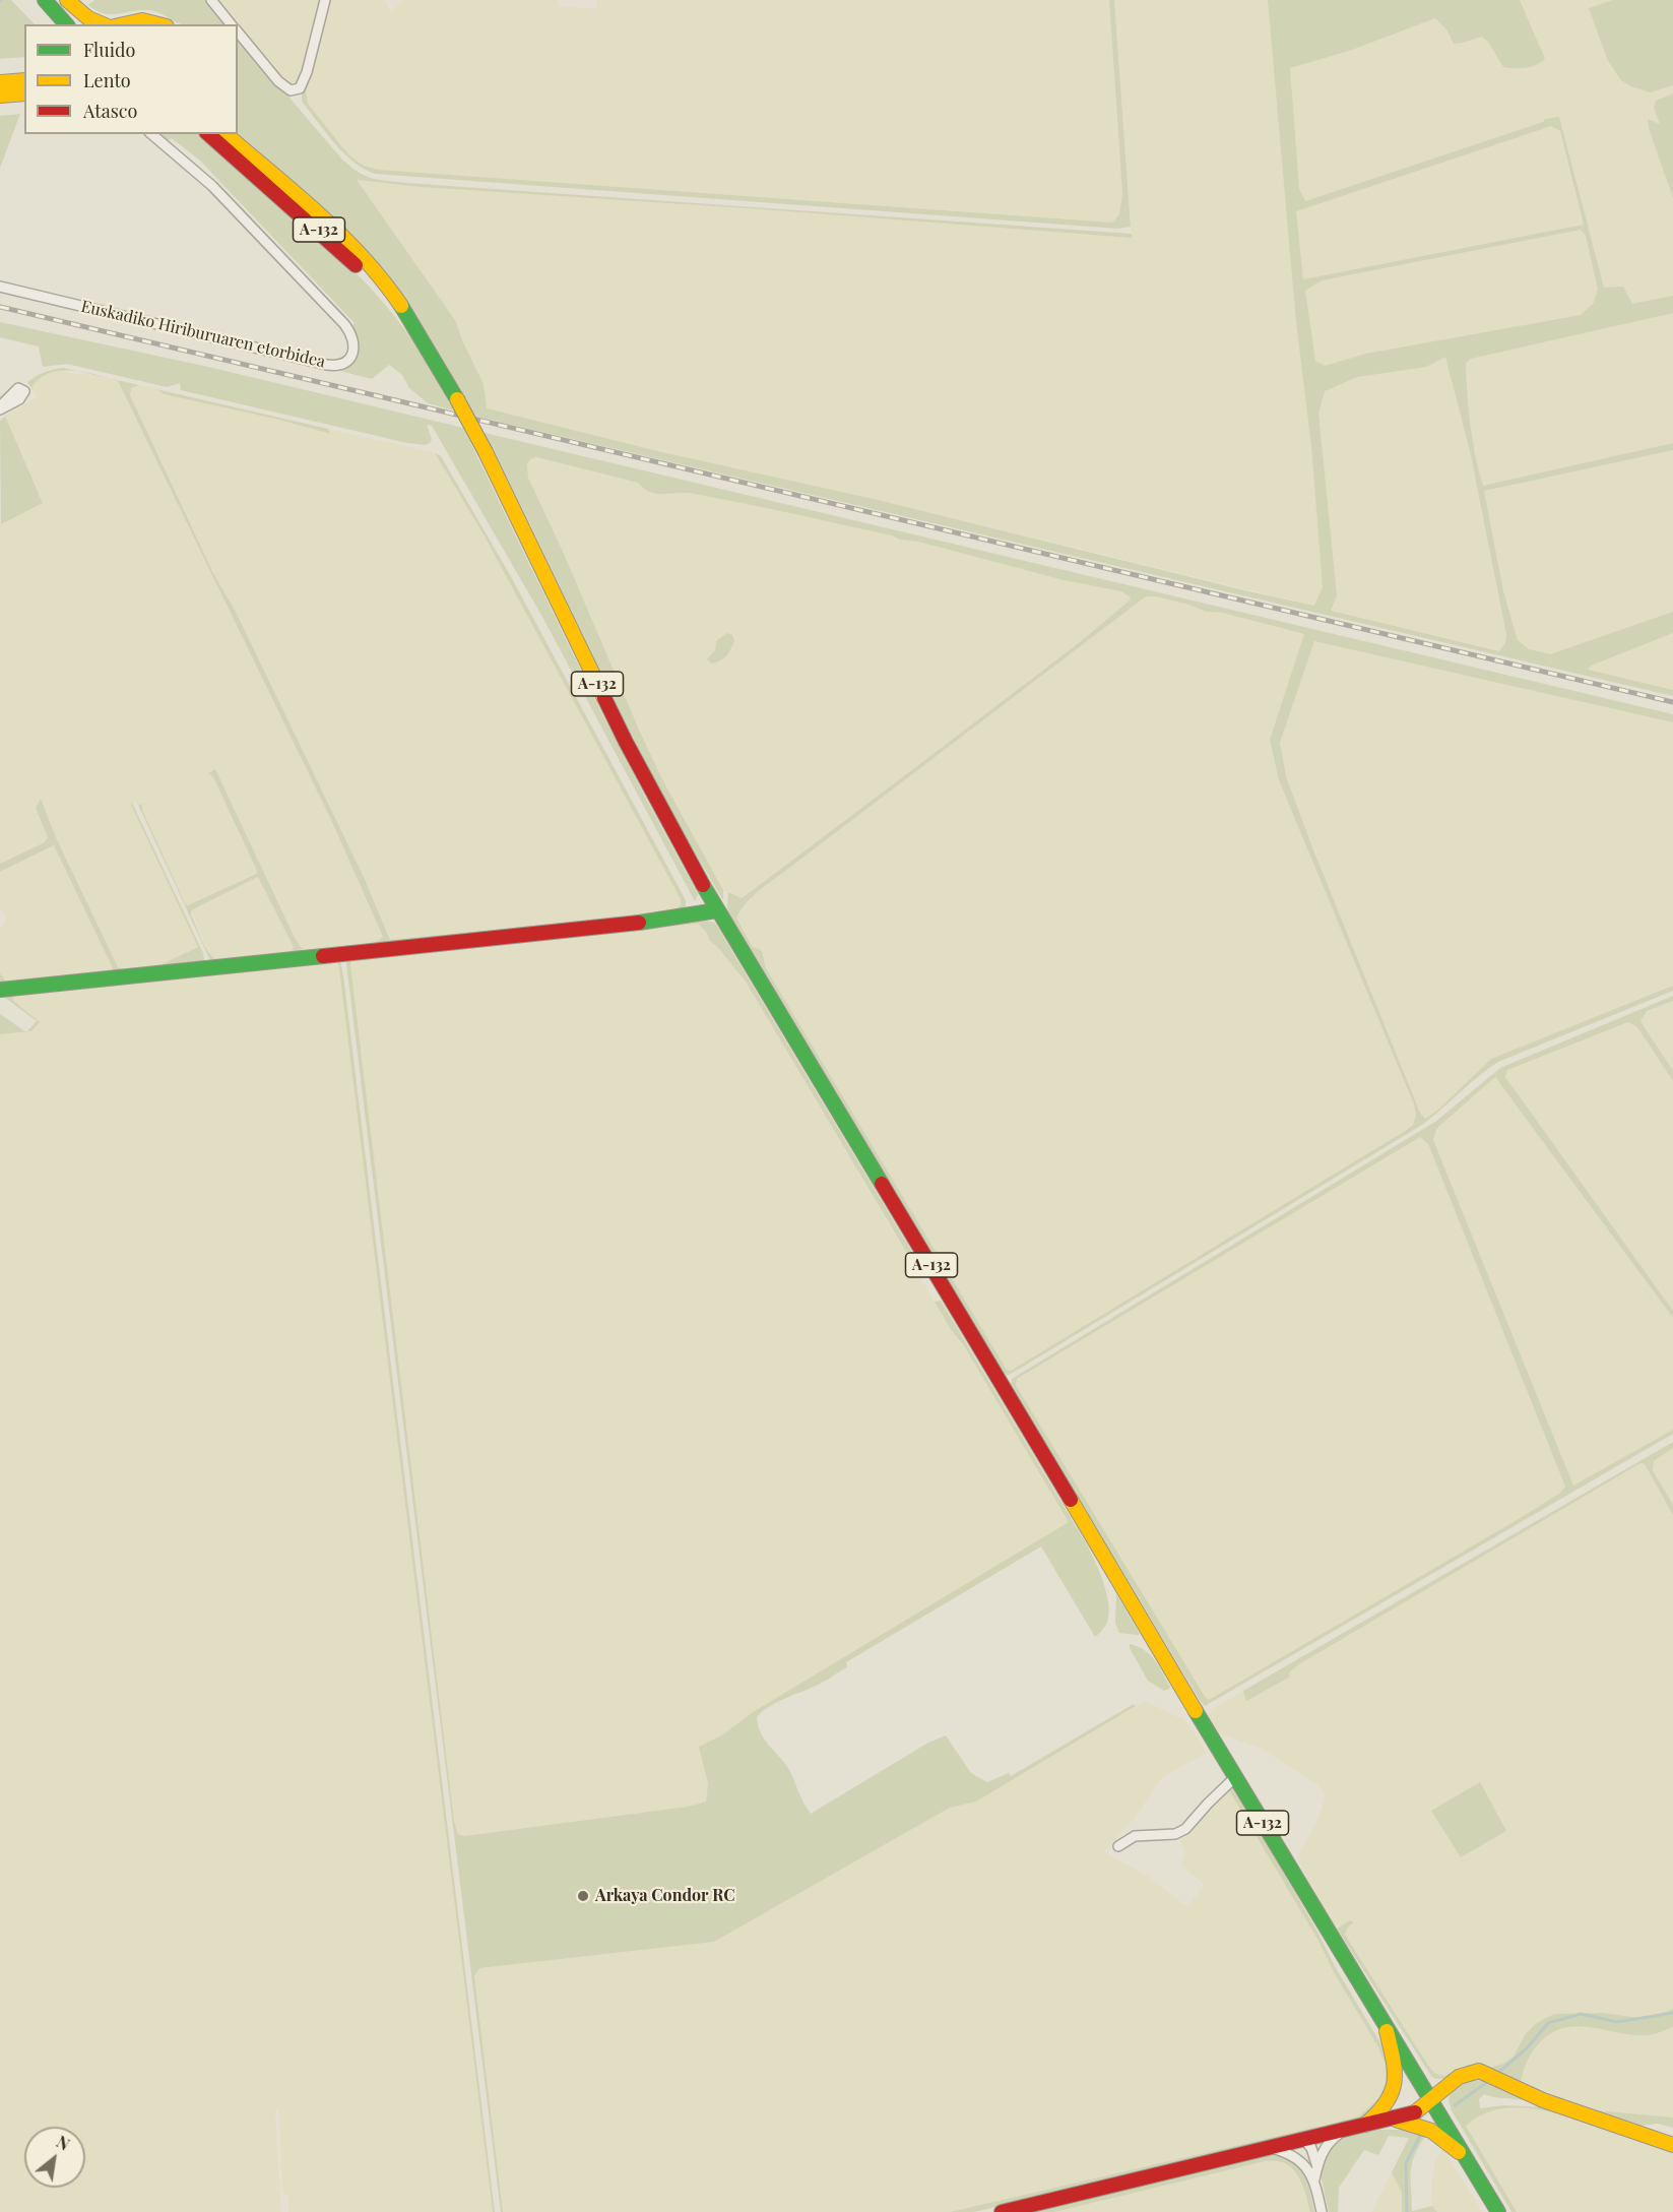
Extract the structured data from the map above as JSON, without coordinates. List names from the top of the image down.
{
  "streets": {
    "main road": ["A-132"],
    "street": ["Euskadiko Hiriburuaren etorbidea"]
  },
  "places": ["Arkaya Condor RC"],
  "legend": ["Fluido", "Lento", "Atasco"],
  "north": "top right"
}
